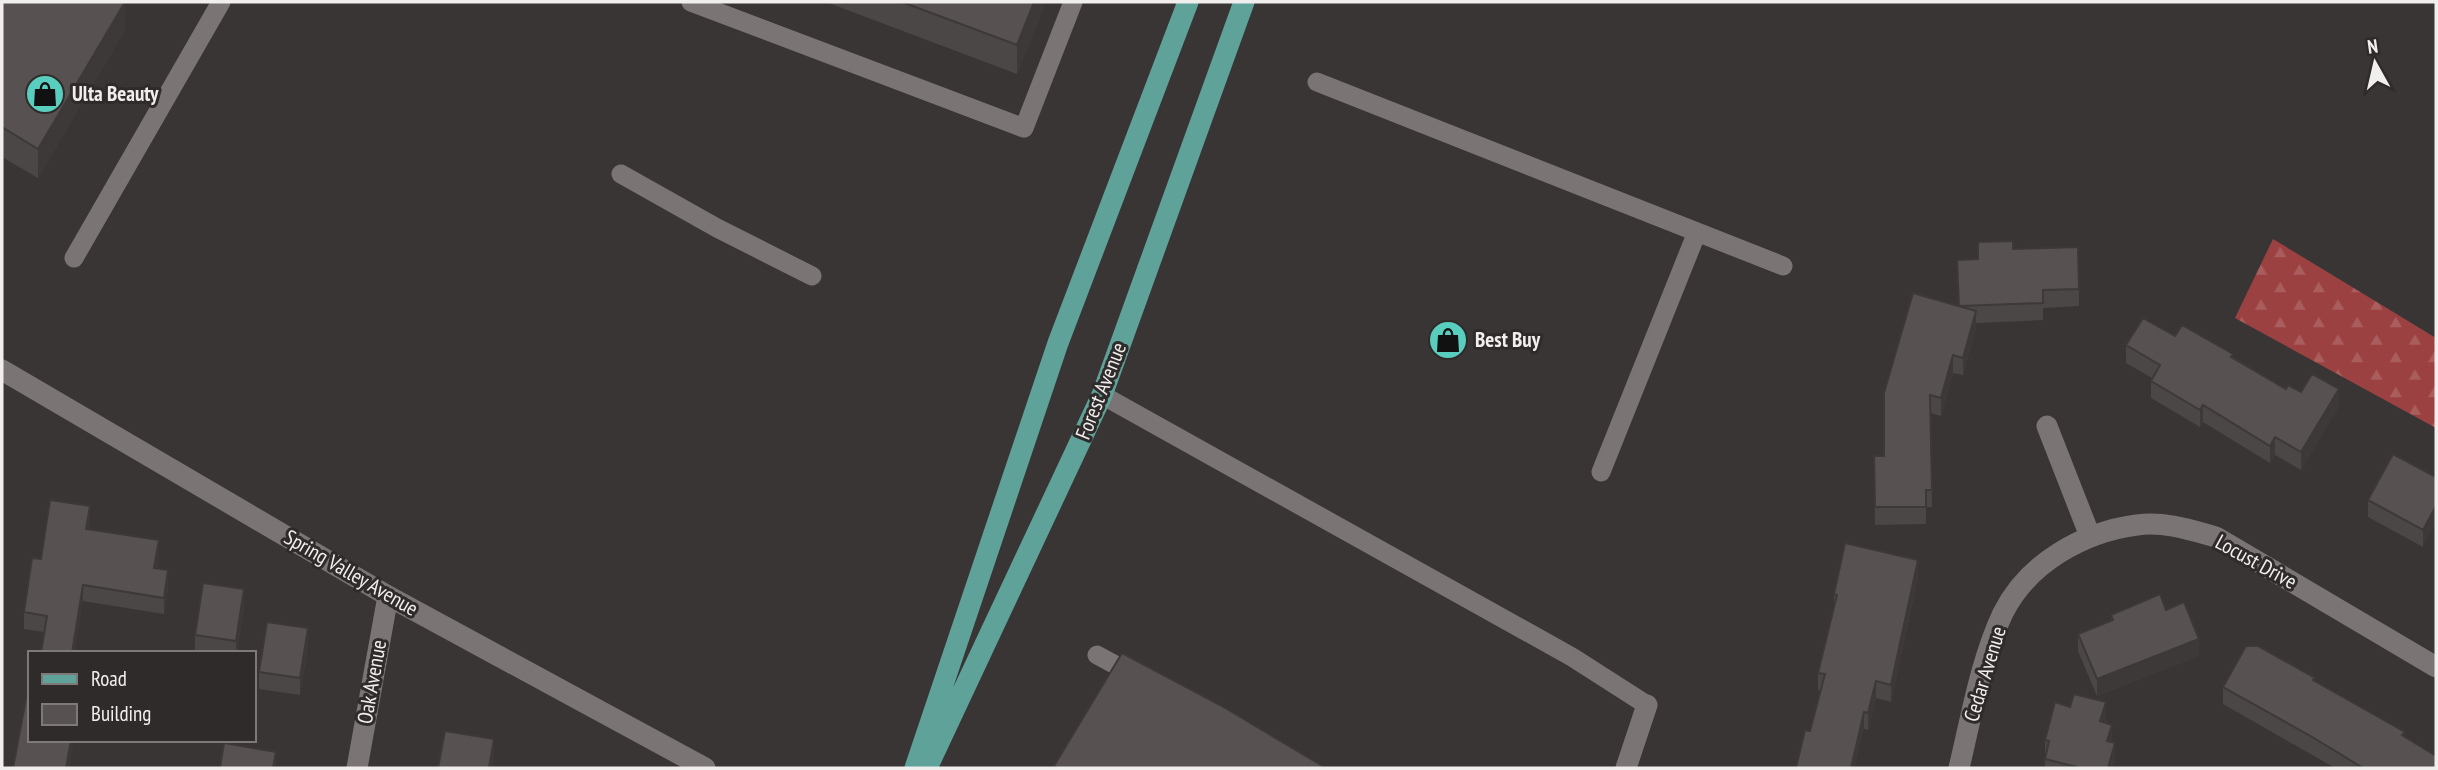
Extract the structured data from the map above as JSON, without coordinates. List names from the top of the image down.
{
  "streets": {
    "main road": ["Forest Avenue"],
    "street": [
      "Locust Drive",
      "Spring Valley Avenue",
      "Cedar Avenue",
      "Oak Avenue"
    ]
  },
  "crossings": [
    ["Locust Drive", "Cedar Avenue"],
    ["Spring Valley Avenue", "Oak Avenue"]
  ],
  "places": {
    "shop": ["Ulta Beauty", "Best Buy"]
  },
  "legend": ["Road", "Building"],
  "north": "top"
}
